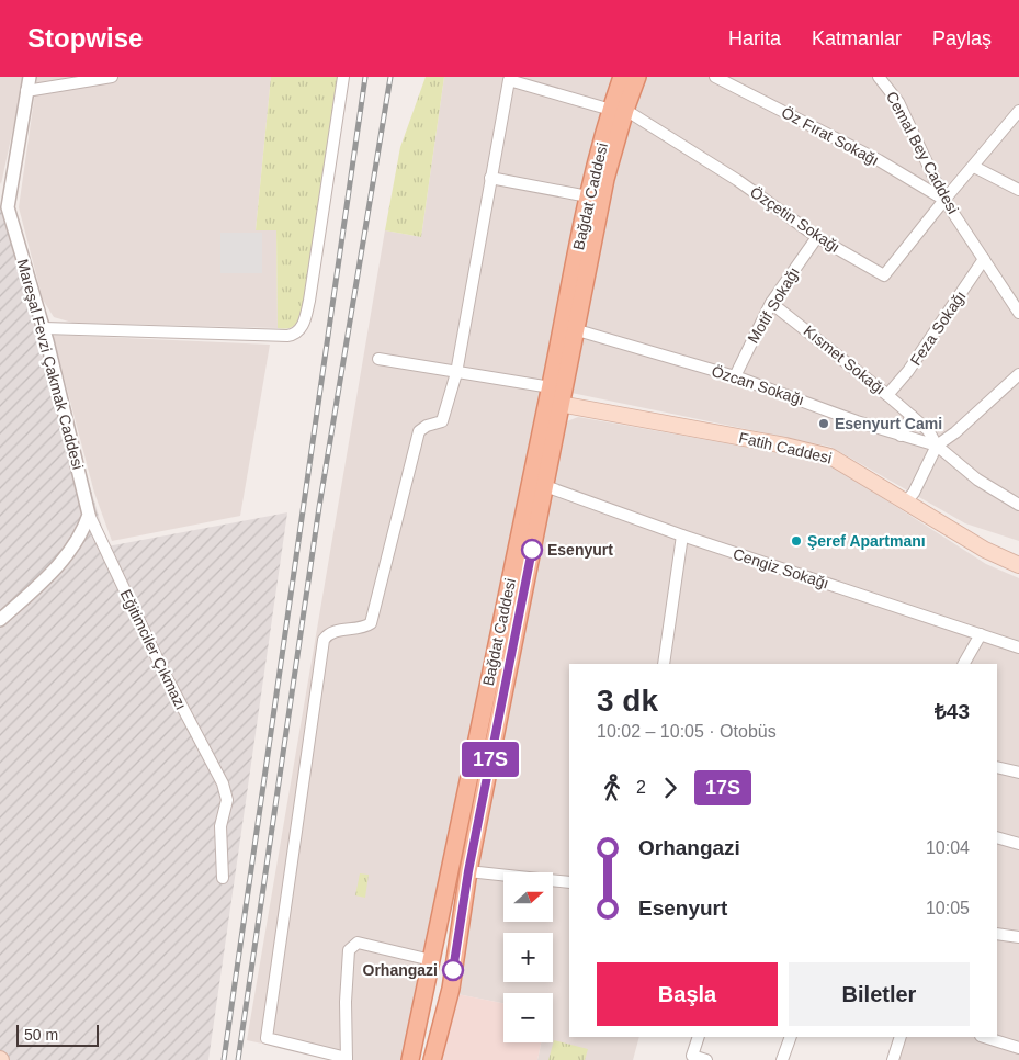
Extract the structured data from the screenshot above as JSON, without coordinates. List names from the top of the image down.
{
  "streets": {
    "main road": ["Bağdat Caddesi", "Fatih Caddesi"],
    "street": [
      "Öz Fırat Sokağı",
      "Cemal Bey Caddesi",
      "Özçetin Sokağı",
      "Motif Sokağı",
      "Feza Sokağı",
      "Kısmet Sokağı",
      "Mareşal Fevzi Çakmak Caddesi",
      "Özcan Sokağı",
      "Cengiz Sokağı",
      "Eğitimciler Çıkmazı"
    ]
  },
  "crossings": [
    ["Öz Fırat Sokağı", "Cemal Bey Caddesi"],
    ["Öz Fırat Sokağı", "Özçetin Sokağı"],
    ["Cemal Bey Caddesi", "Özçetin Sokağı"],
    ["Cemal Bey Caddesi", "Feza Sokağı"],
    ["Bağdat Caddesi", "Özçetin Sokağı"],
    ["Bağdat Caddesi", "Özcan Sokağı"],
    ["Bağdat Caddesi", "Fatih Caddesi"],
    ["Bağdat Caddesi", "Cengiz Sokağı"],
    ["Özçetin Sokağı", "Motif Sokağı"],
    ["Motif Sokağı", "Kısmet Sokağı"],
    ["Motif Sokağı", "Özcan Sokağı"],
    ["Feza Sokağı", "Kısmet Sokağı"],
    ["Kısmet Sokağı", "Özcan Sokağı"],
    ["Mareşal Fevzi Çakmak Caddesi", "Eğitimciler Çıkmazı"]
  ],
  "places": [
    "Esenyurt Cami",
    "Şeref Apartmanı",
    "Esenyurt",
    "Orhangazi"
  ],
  "lines": ["bus line 17S"],
  "scale_bar": "50 m",
  "north": "right",
  "page": {
    "header": "Stopwise",
    "nav": ["Harita", "Katmanlar", "Paylaş"],
    "on_map": "17S",
    "heading": ["3 dk", "10:02 – 10:05 · Otobüs", "₺43"],
    "legs": ["2", "17S"],
    "list": [
      {
        "name": "Orhangazi",
        "value": "10:04"
      },
      {
        "name": "Esenyurt",
        "value": "10:05"
      }
    ],
    "map_buttons": ["+", "−"],
    "buttons": ["Başla", "Biletler"],
    "scale": "50 m"
  }
}
